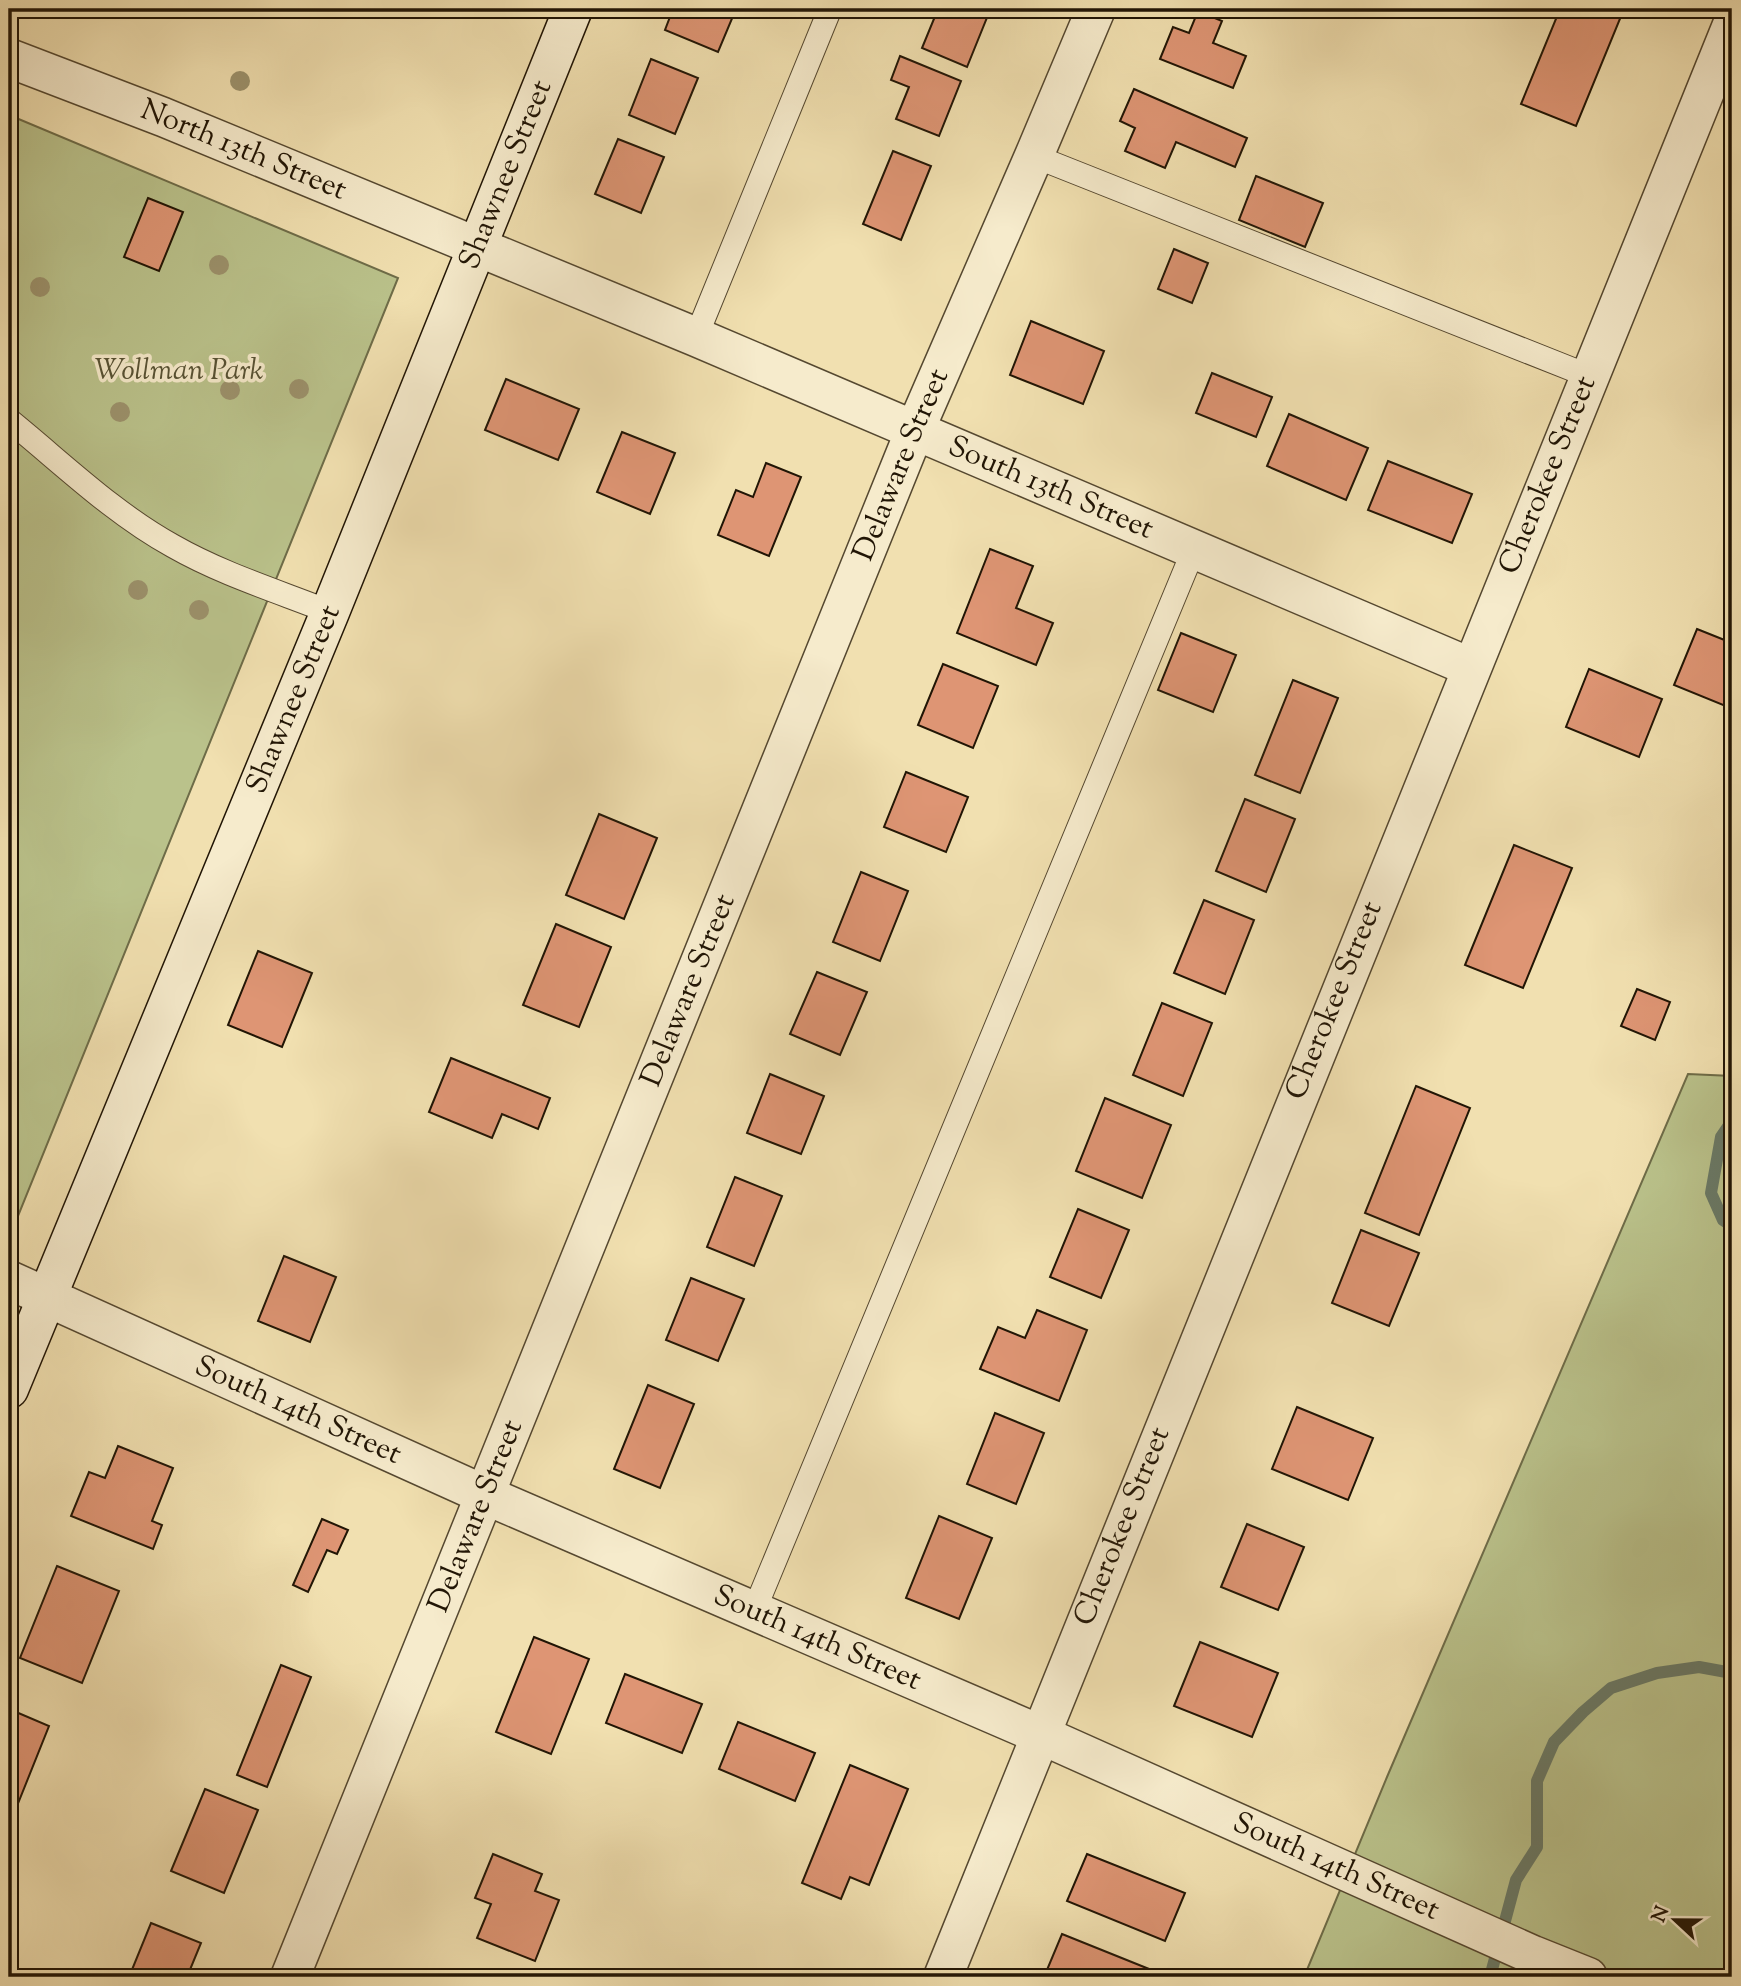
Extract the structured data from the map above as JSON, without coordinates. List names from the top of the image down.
{
  "streets": {
    "street": [
      "North 13th Street",
      "Shawnee Street",
      "Delaware Street",
      "Cherokee Street",
      "South 13th Street",
      "South 14th Street"
    ]
  },
  "crossings": [
    ["North 13th Street", "Shawnee Street"],
    ["North 13th Street", "South 13th Street"],
    ["Shawnee Street", "South 13th Street"],
    ["Shawnee Street", "South 14th Street"],
    ["Delaware Street", "South 13th Street"],
    ["Delaware Street", "South 14th Street"],
    ["Cherokee Street", "South 13th Street"],
    ["Cherokee Street", "South 14th Street"]
  ],
  "parks": ["Wollman Park"],
  "north": "left"
}
